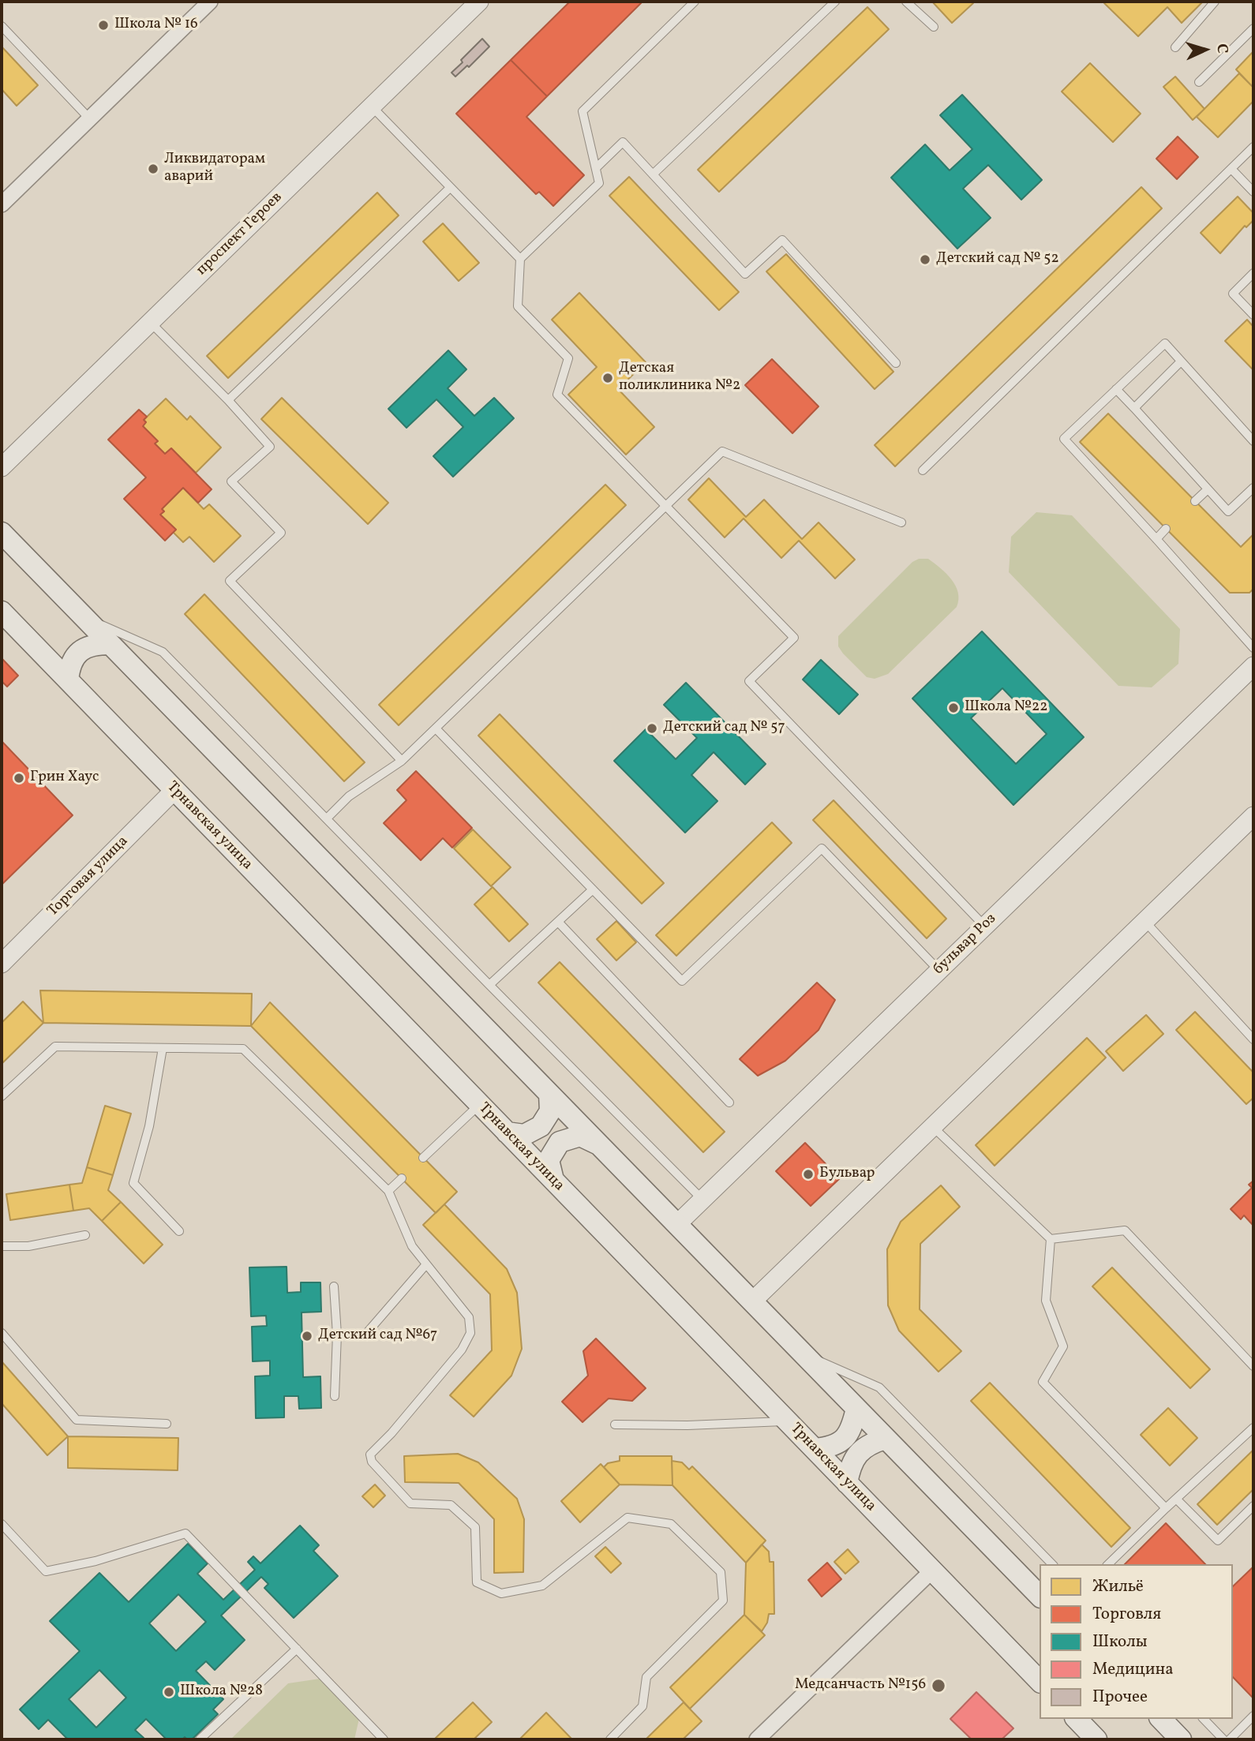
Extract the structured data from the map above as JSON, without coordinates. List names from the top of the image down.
{
  "streets": {
    "main road": ["Трнавская улица"],
    "street": ["проспект Героев", "Торговая улица", "бульвар Роз"]
  },
  "crossings": [
    ["Трнавская улица", "Торговая улица"]
  ],
  "places": [
    "Школа № 16",
    "Ликвидаторам аварий",
    "Детский сад № 52",
    "Детская поликлиника №2",
    "Школа №22",
    "Детский сад № 57",
    "Грин Хаус",
    "Бульвар",
    "Детский сад №67",
    "Медсанчасть №156",
    "Школа №28"
  ],
  "legend": [
    "Жильё",
    "Торговля",
    "Школы",
    "Медицина",
    "Прочее"
  ],
  "north": "right"
}
